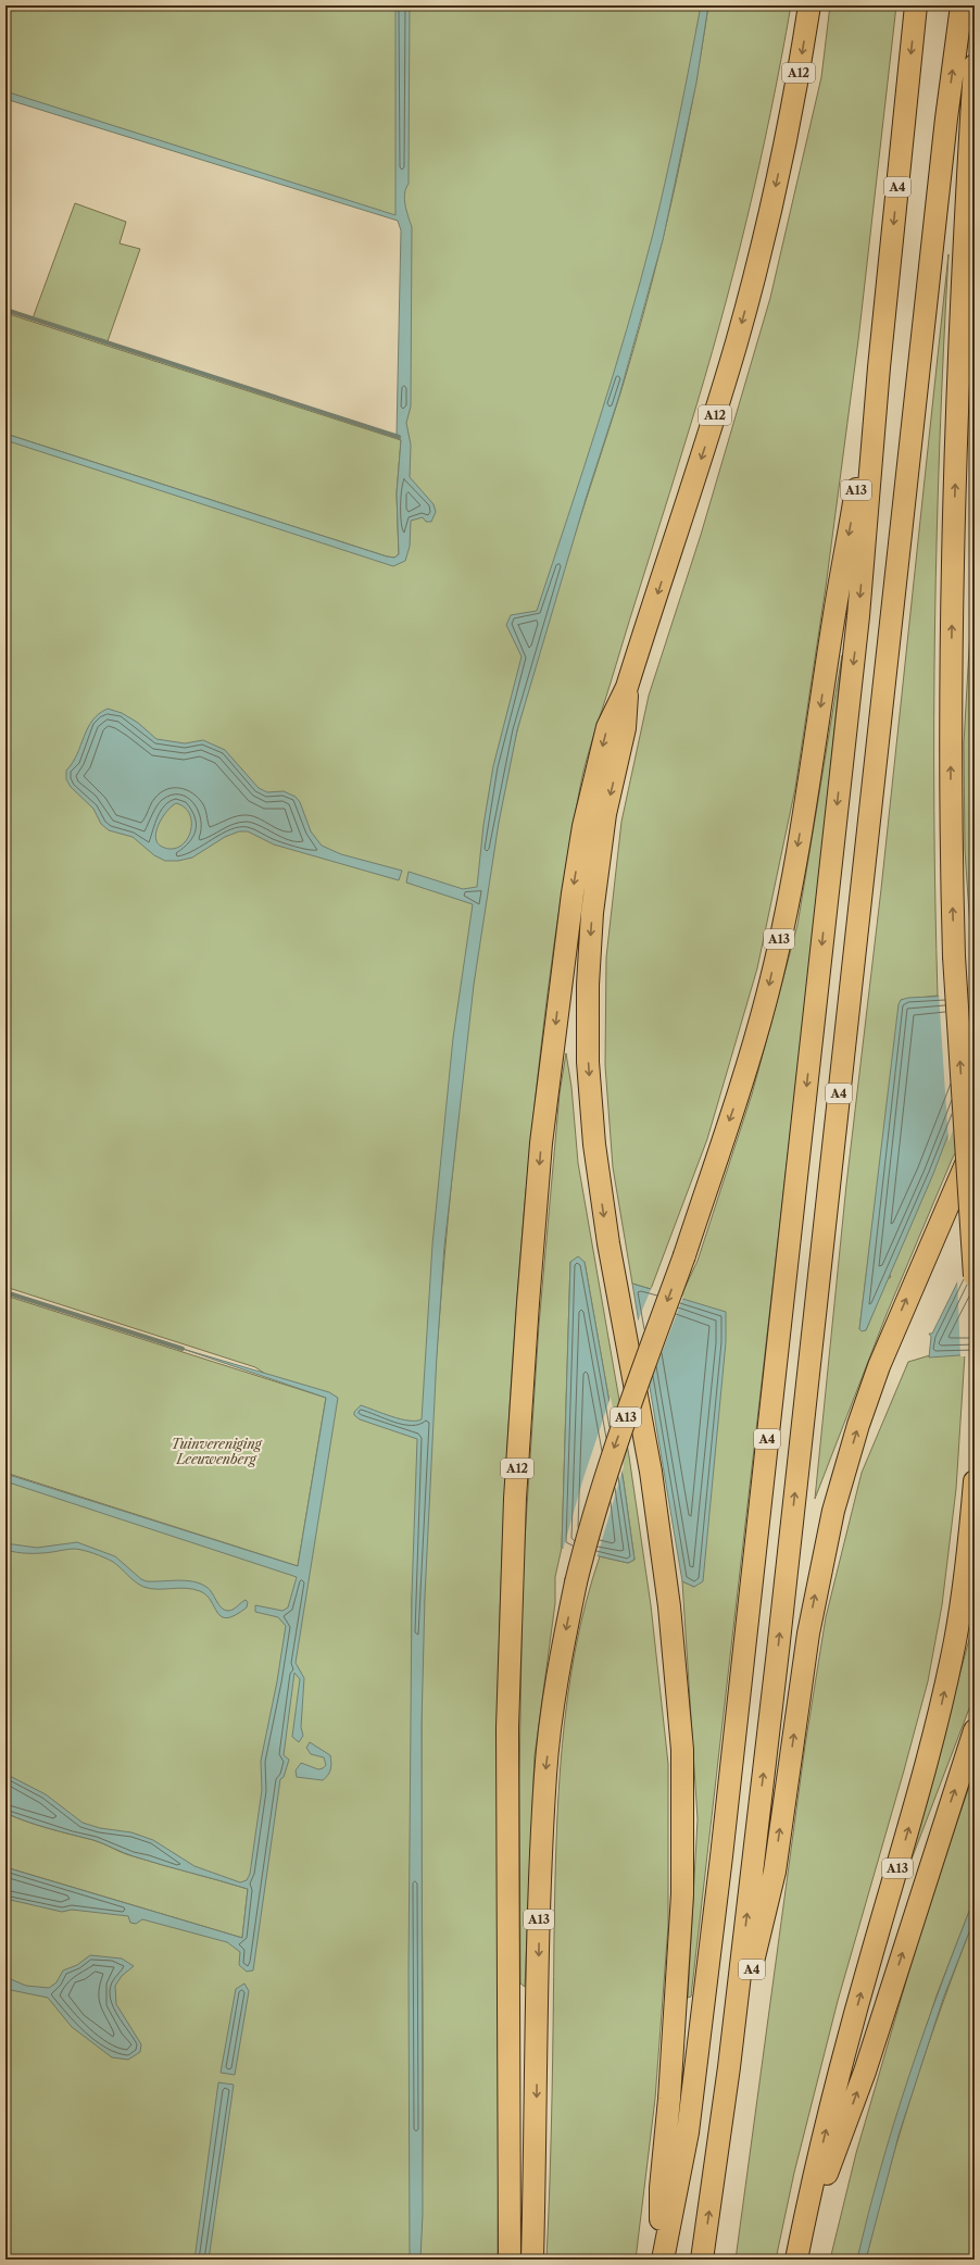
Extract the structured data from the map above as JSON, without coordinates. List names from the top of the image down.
{
  "streets": {
    "highway": ["A12", "A4", "A13"]
  },
  "crossings": [
    ["A12", "A4"],
    ["A4", "A13"]
  ],
  "parks": ["Tuinvereniging Leeuwenberg"]
}
